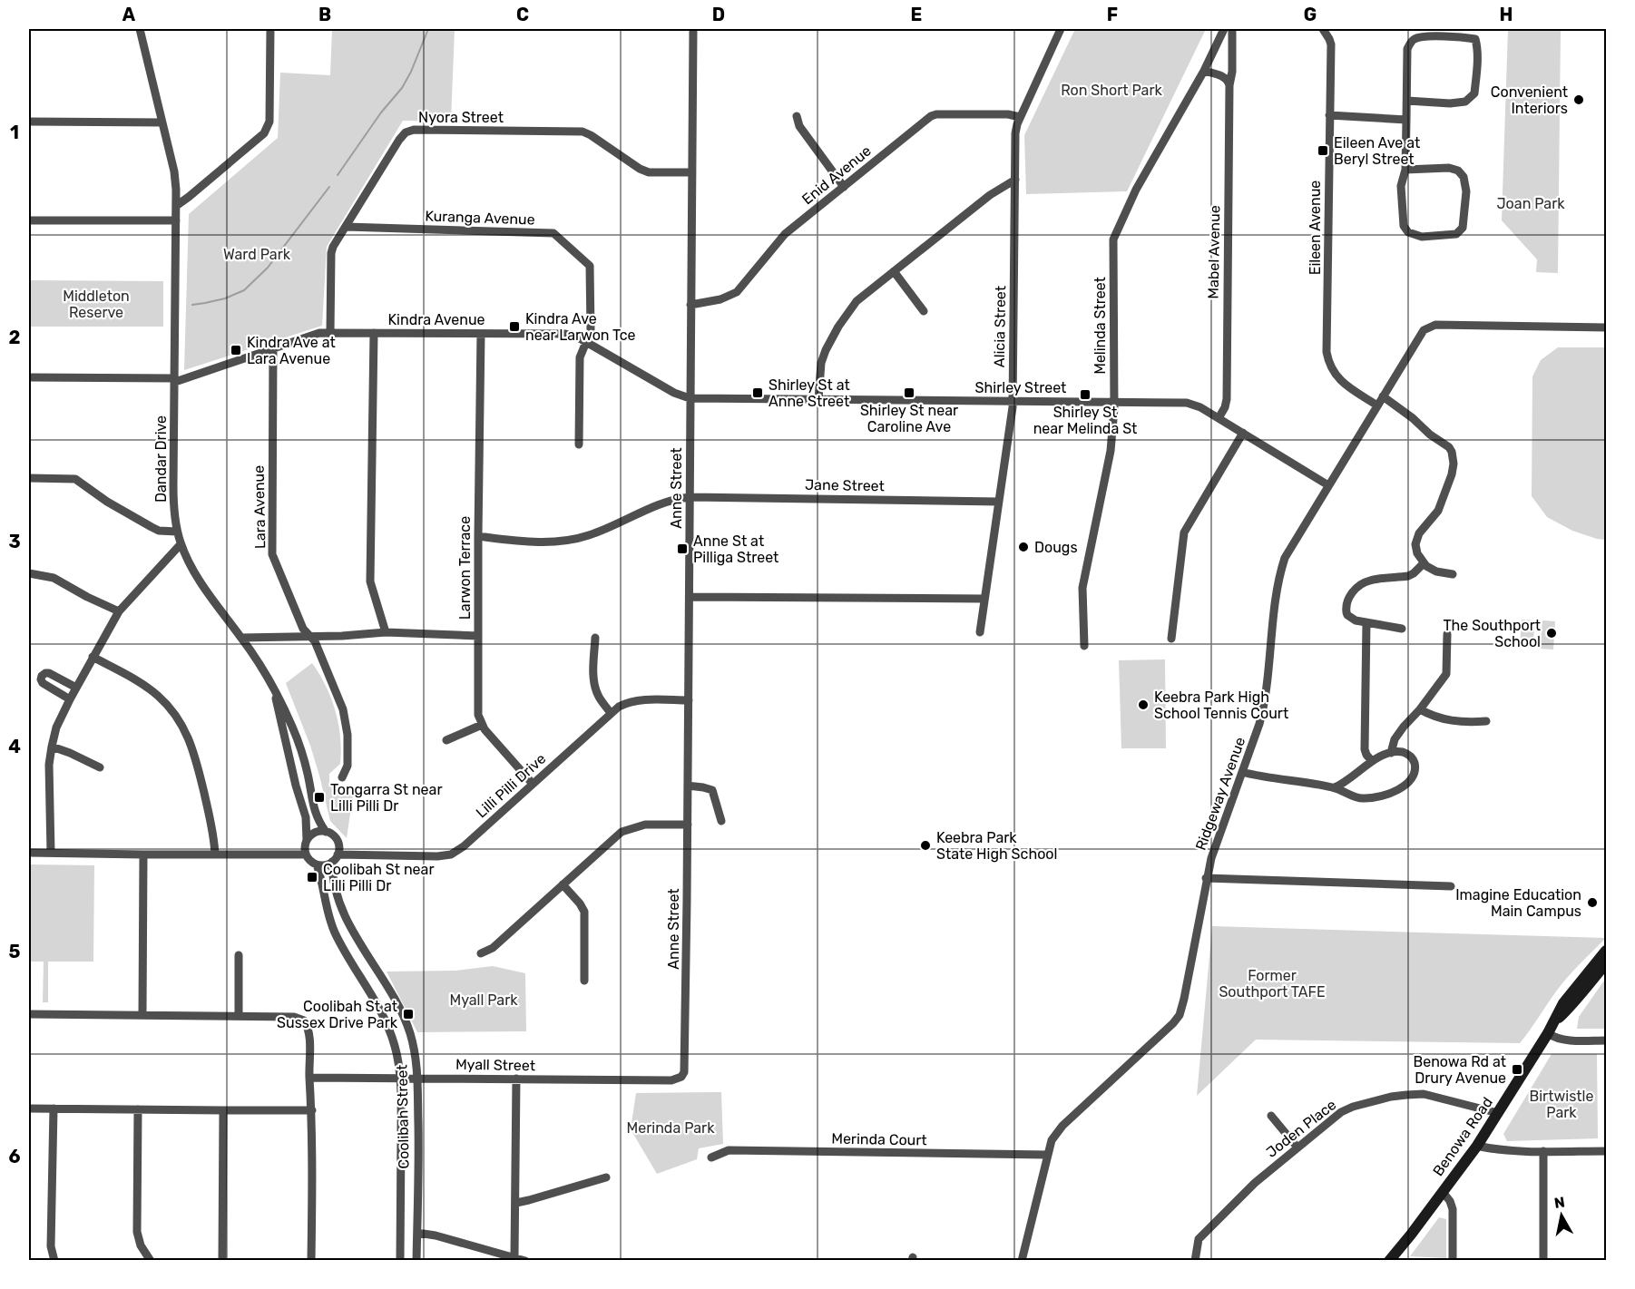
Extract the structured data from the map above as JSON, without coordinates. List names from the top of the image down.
{
  "streets": {
    "main road": ["Benowa Road"],
    "street": [
      "Nyora Street",
      "Enid Avenue",
      "Kuranga Avenue",
      "Eileen Avenue",
      "Mabel Avenue",
      "Kindra Avenue",
      "Melinda Street",
      "Alicia Street",
      "Shirley Street",
      "Dandar Drive",
      "Jane Street",
      "Anne Street",
      "Lara Avenue",
      "Larwon Terrace",
      "Lilli Pilli Drive",
      "Ridgeway Avenue",
      "Myall Street",
      "Coolibah Street",
      "Joden Place",
      "Merinda Court"
    ]
  },
  "crossings": [
    ["Nyora Street", "Kuranga Avenue"],
    ["Nyora Street", "Kindra Avenue"],
    ["Nyora Street", "Anne Street"],
    ["Enid Avenue", "Alicia Street"],
    ["Enid Avenue", "Anne Street"],
    ["Kuranga Avenue", "Kindra Avenue"],
    ["Eileen Avenue", "Ridgeway Avenue"],
    ["Mabel Avenue", "Shirley Street"],
    ["Kindra Avenue", "Shirley Street"],
    ["Kindra Avenue", "Dandar Drive"],
    ["Kindra Avenue", "Anne Street"],
    ["Kindra Avenue", "Lara Avenue"],
    ["Kindra Avenue", "Larwon Terrace"],
    ["Melinda Street", "Shirley Street"],
    ["Alicia Street", "Shirley Street"],
    ["Alicia Street", "Jane Street"],
    ["Shirley Street", "Anne Street"],
    ["Shirley Street", "Ridgeway Avenue"],
    ["Jane Street", "Anne Street"],
    ["Jane Street", "Larwon Terrace"],
    ["Anne Street", "Lilli Pilli Drive"],
    ["Anne Street", "Myall Street"],
    ["Lilli Pilli Drive", "Coolibah Street"],
    ["Ridgeway Avenue", "Merinda Court"],
    ["Myall Street", "Coolibah Street"],
    ["Joden Place", "Benowa Road"]
  ],
  "parks": [
    "Ron Short Park",
    "Joan Park",
    "Ward Park",
    "Middleton Reserve",
    "Former Southport TAFE",
    "Myall Park",
    "Birtwistle Park",
    "Merinda Park"
  ],
  "places": {
    "other": [
      "Convenient Interiors",
      "Dougs",
      "The Southport School",
      "Keebra Park High School Tennis Court",
      "Keebra Park State High School",
      "Imagine Education Main Campus"
    ],
    "transit": [
      "Eileen Ave at Beryl Street",
      "Kindra Ave near Larwon Tce",
      "Kindra Ave at Lara Avenue",
      "Shirley St at Anne Street",
      "Shirley St near Caroline Ave",
      "Shirley St near Melinda St",
      "Anne St at Pilliga Street",
      "Tongarra St near Lilli Pilli Dr",
      "Coolibah St near Lilli Pilli Dr",
      "Coolibah St at Sussex Drive Park",
      "Benowa Rd at Drury Avenue"
    ]
  },
  "north": "top",
  "grid": {
    "columns": [
      "A",
      "B",
      "C",
      "D",
      "E",
      "F",
      "G",
      "H"
    ],
    "rows": [
      "1",
      "2",
      "3",
      "4",
      "5",
      "6"
    ]
  }
}
